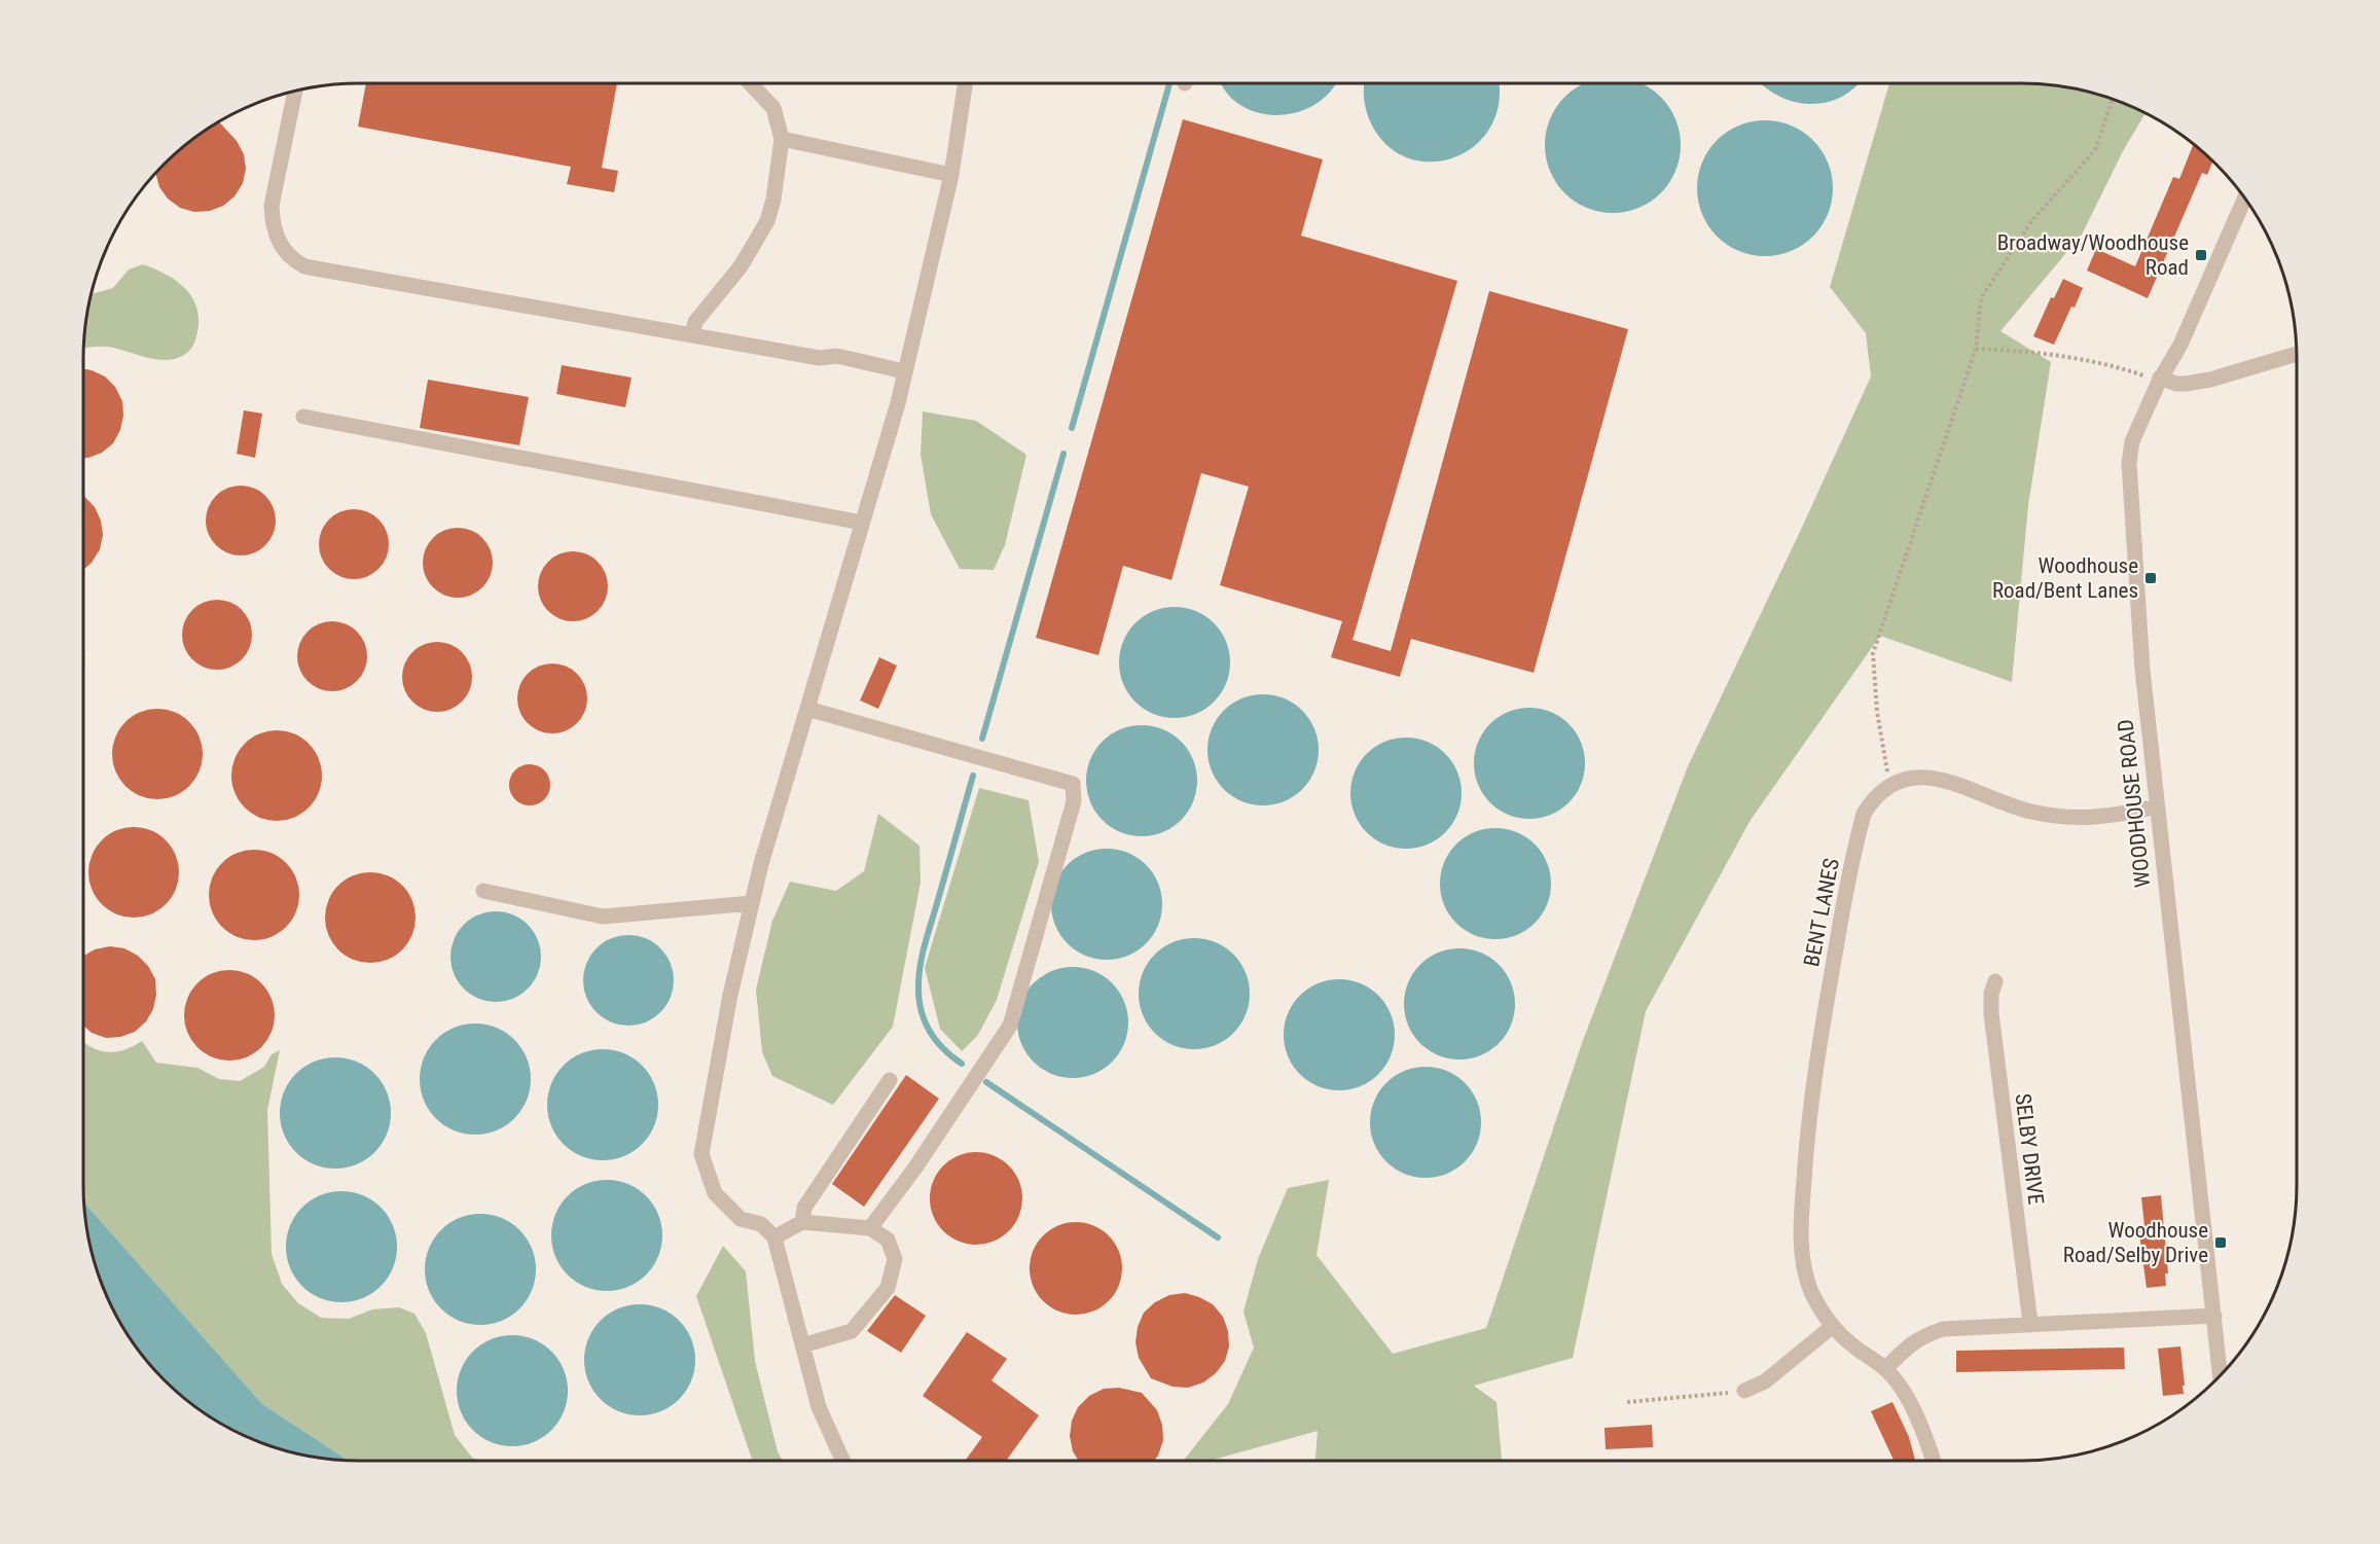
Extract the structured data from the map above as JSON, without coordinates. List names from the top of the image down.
{
  "streets": {
    "street": ["WOODHOUSE ROAD", "BENT LANES", "SELBY DRIVE"]
  },
  "places": {
    "transit": ["Broadway/Woodhouse Road", "Woodhouse Road/Bent Lanes", "Woodhouse Road/Selby Drive"]
  }
}
